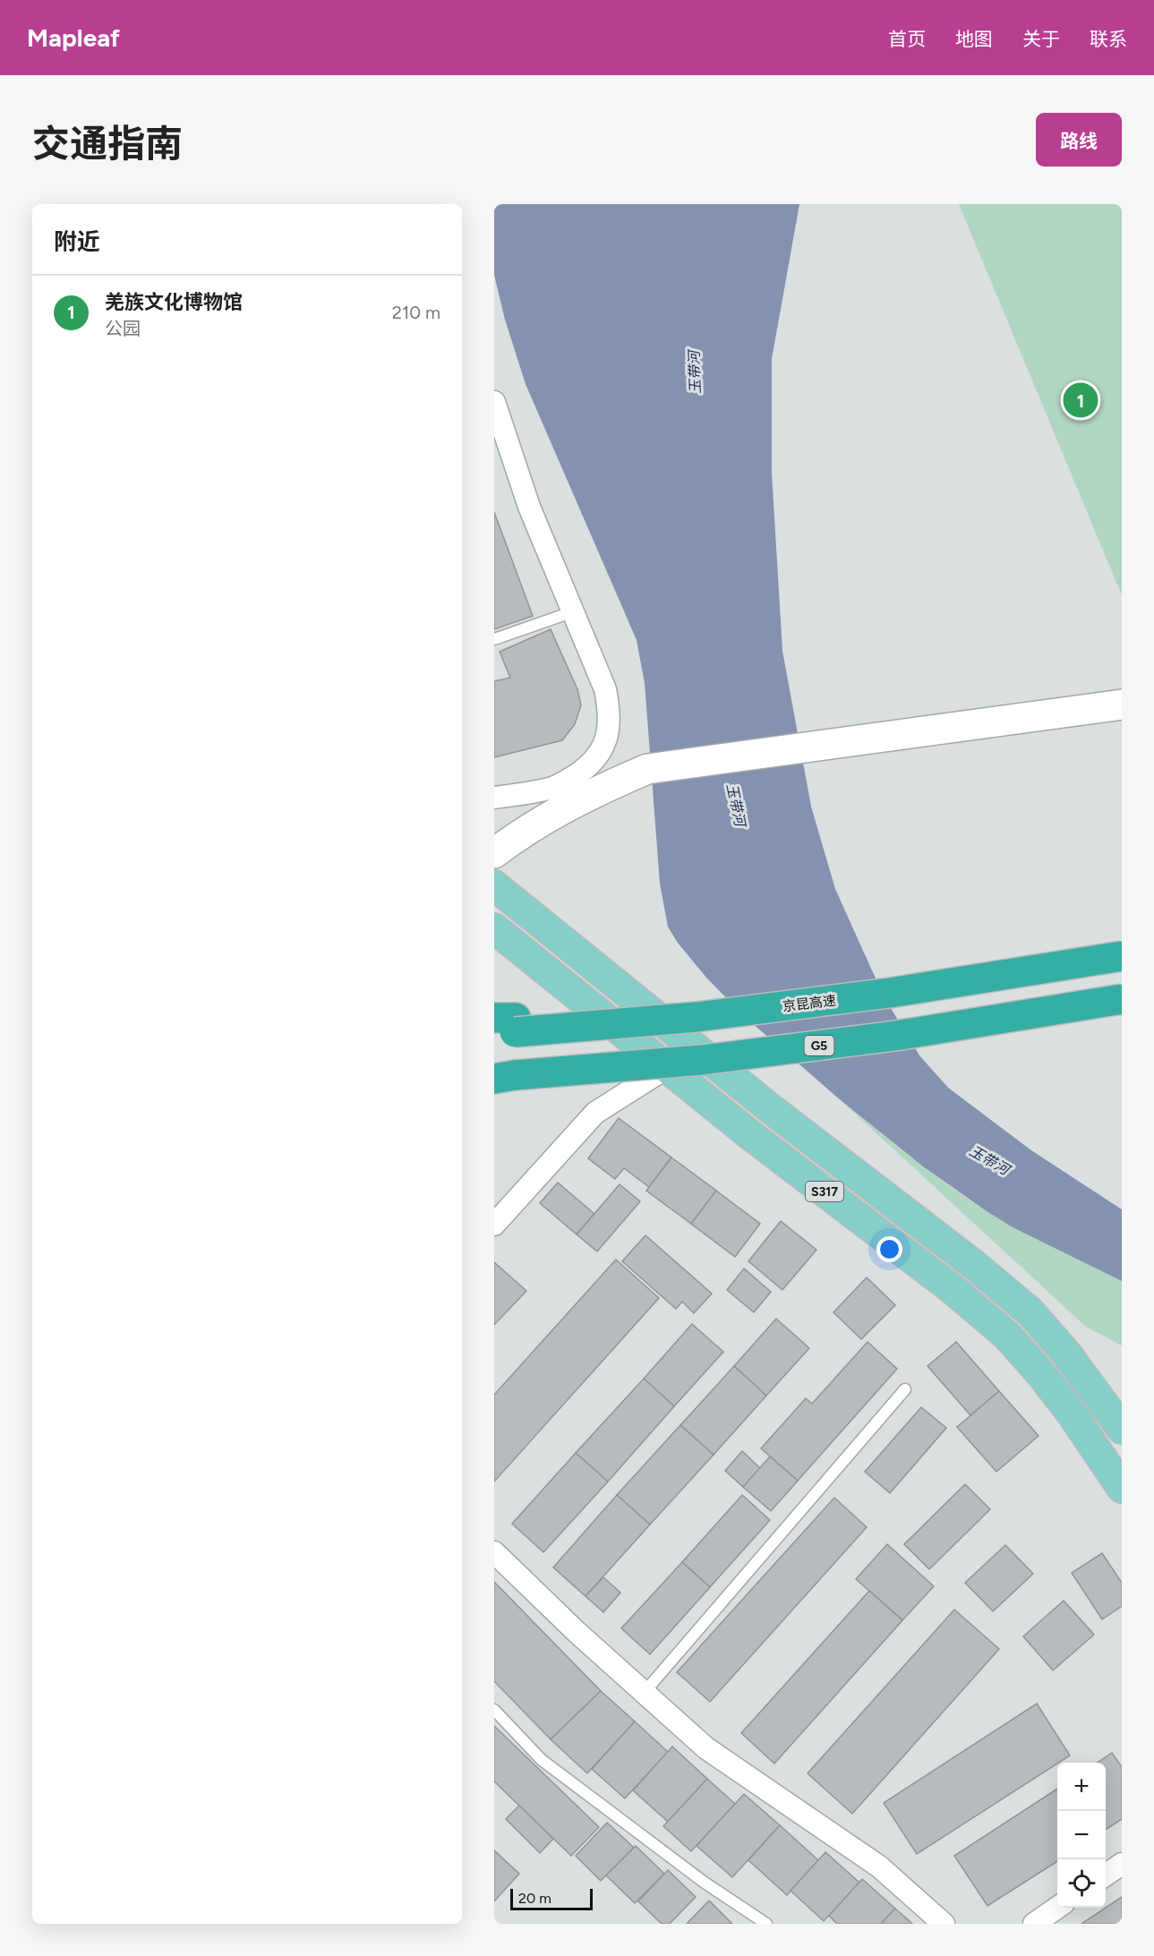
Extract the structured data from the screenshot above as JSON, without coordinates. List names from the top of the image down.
{
  "streets": {
    "highway": ["京昆高速", "G5"],
    "main road": ["S317"]
  },
  "water": ["玉带河"],
  "scale_bar": "20 m",
  "page": {
    "header": "Mapleaf",
    "nav": [
      "首页",
      "地图",
      "关于",
      "联系"
    ],
    "title": "交通指南",
    "buttons": "路线",
    "heading": "附近",
    "list": [
      {
        "mark": "1",
        "name": "羌族文化博物馆",
        "note": "公园",
        "value": "210 m"
      }
    ],
    "pins": "1",
    "map_buttons": ["+", "−"],
    "scale": "20 m"
  }
}
